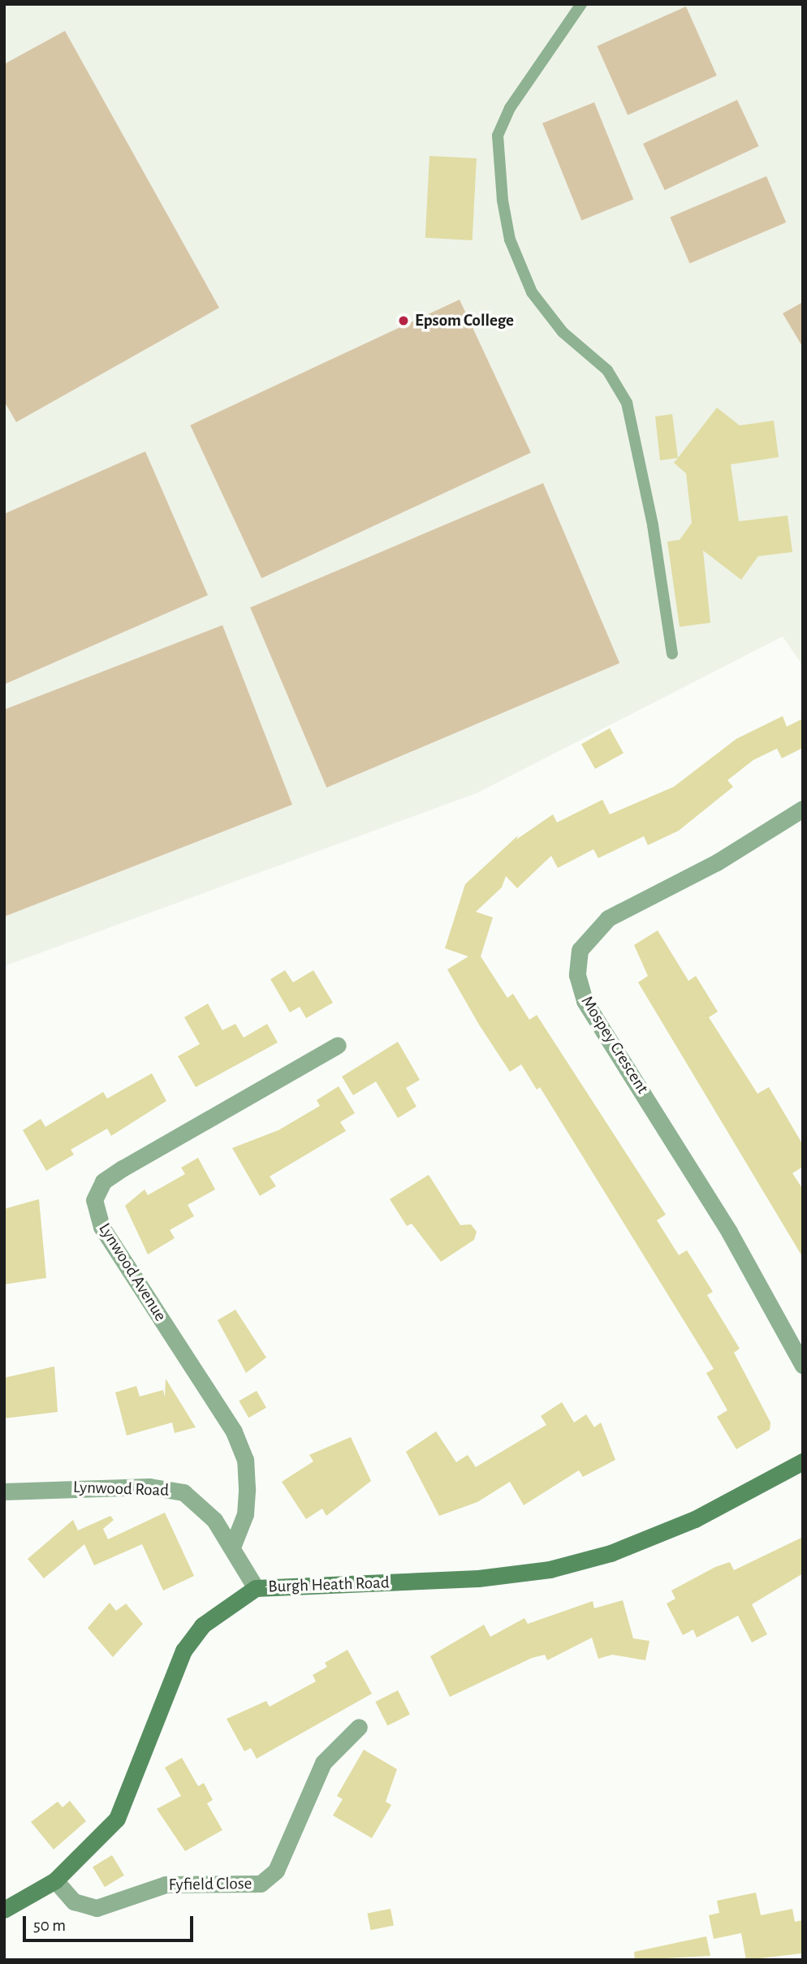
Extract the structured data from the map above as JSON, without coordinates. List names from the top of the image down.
{
  "streets": {
    "main road": ["Burgh Heath Road"],
    "street": [
      "Mospey Crescent",
      "Lynwood Avenue",
      "Lynwood Road",
      "Fyfield Close"
    ]
  },
  "crossings": [
    ["Lynwood Avenue", "Lynwood Road"],
    ["Lynwood Road", "Burgh Heath Road"],
    ["Burgh Heath Road", "Fyfield Close"]
  ],
  "places": ["Epsom College"],
  "scale_bar": "50 m"
}
